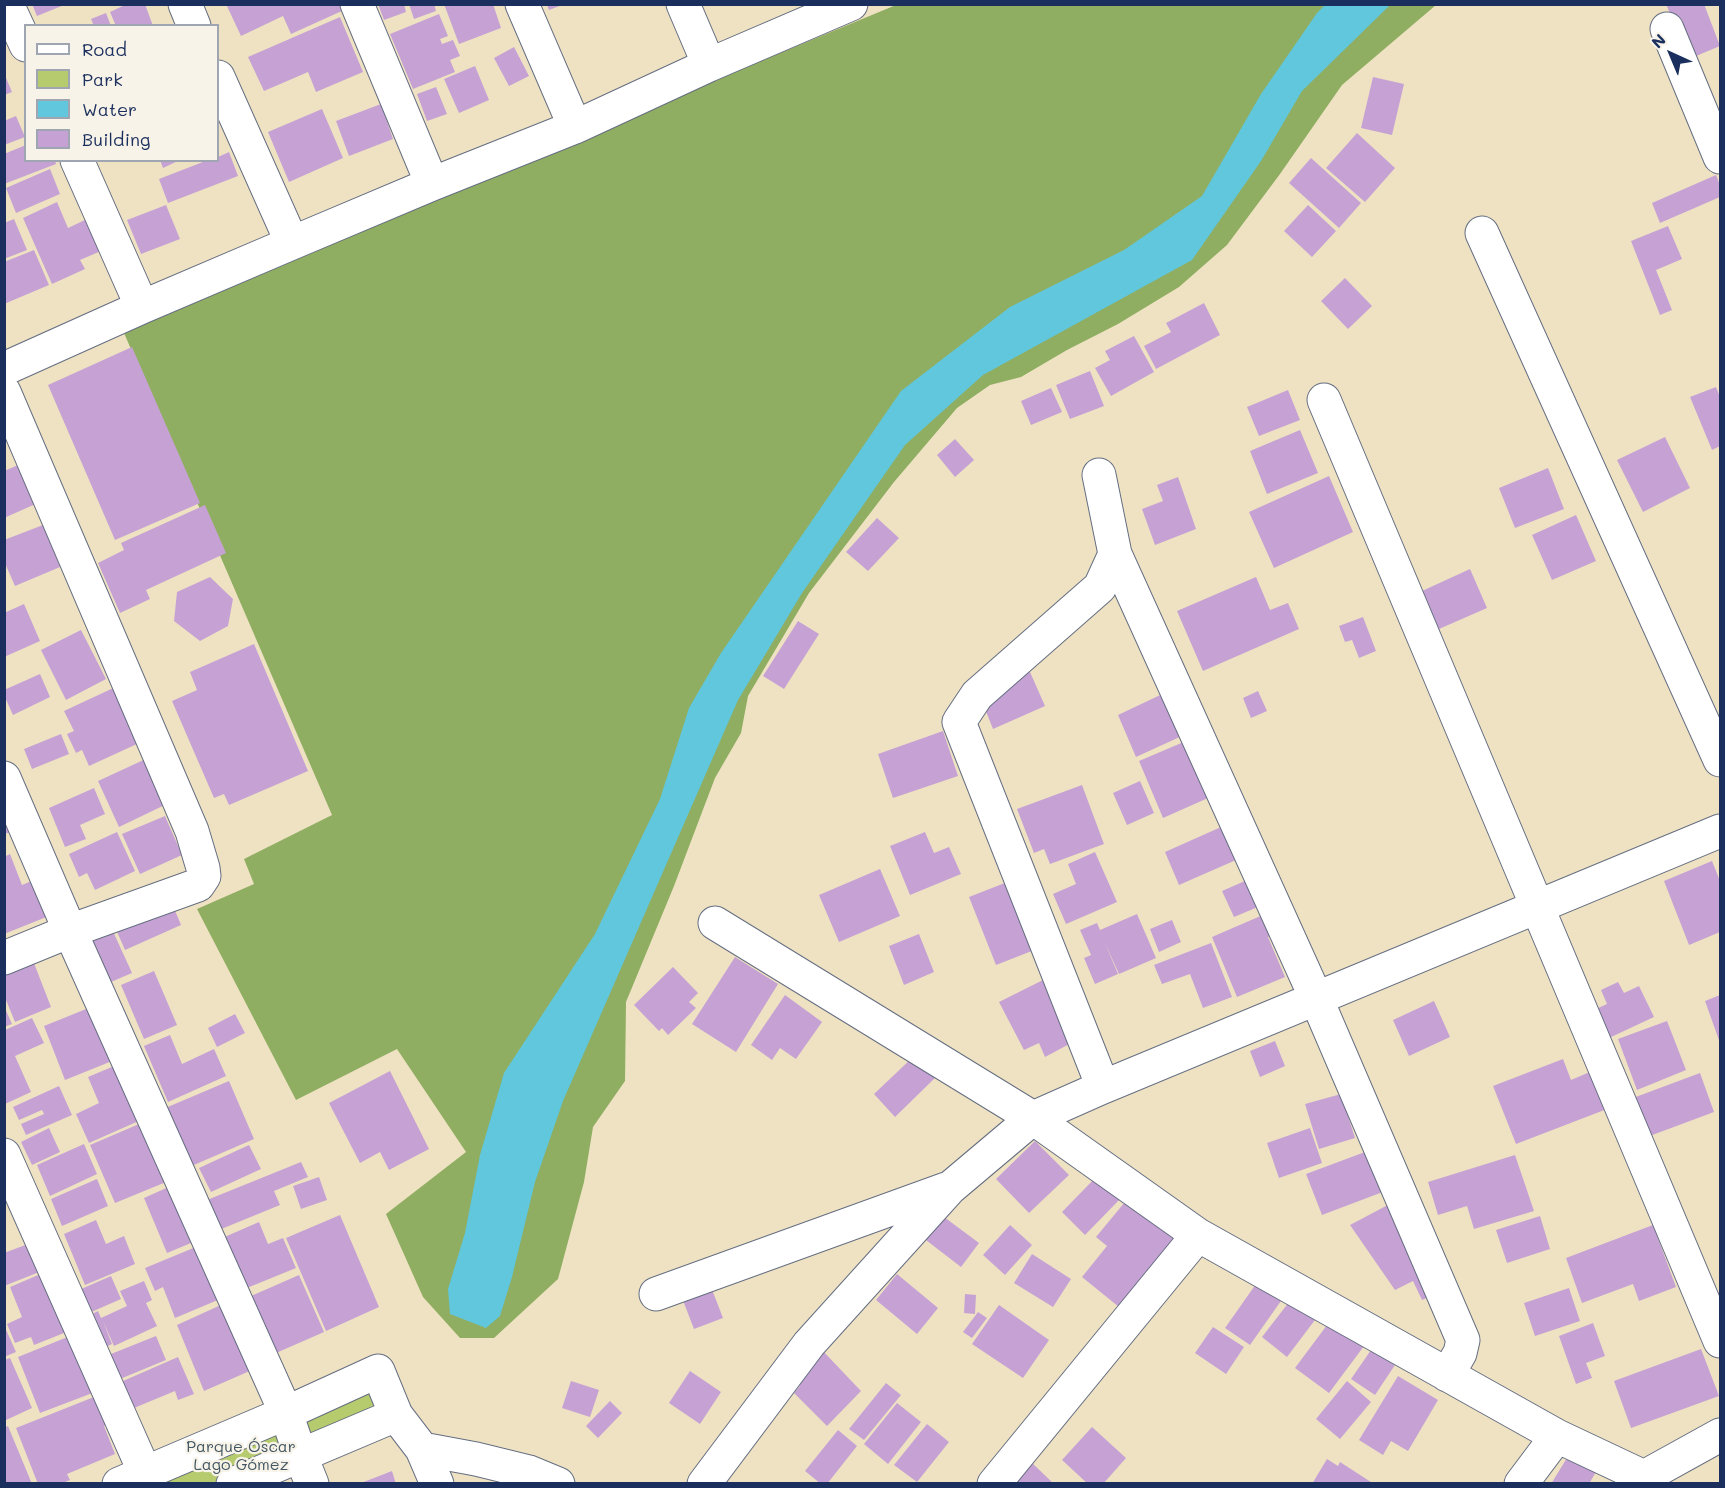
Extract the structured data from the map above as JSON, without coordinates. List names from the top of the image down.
{
  "parks": ["Parque Óscar Lago Gómez"],
  "legend": [
    "Road",
    "Park",
    "Water",
    "Building"
  ],
  "north": "top left"
}
